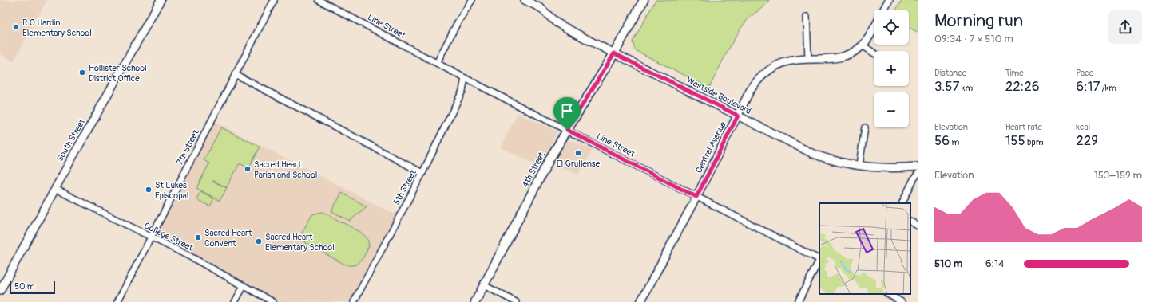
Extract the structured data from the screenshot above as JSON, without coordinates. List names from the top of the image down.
{
  "streets": {
    "main road": ["4th Street"],
    "street": [
      "Line Street",
      "Westside Boulevard",
      "South Street",
      "7th Street",
      "Central Avenue",
      "5th Street",
      "College Street"
    ]
  },
  "crossings": [
    ["Line Street", "Central Avenue"],
    ["Line Street", "4th Street"],
    ["Line Street", "5th Street"],
    ["Westside Boulevard", "Central Avenue"],
    ["Westside Boulevard", "4th Street"],
    ["South Street", "College Street"],
    ["7th Street", "College Street"]
  ],
  "places": [
    "R O Hardin Elementary School",
    "Hollister School District Office",
    "El Grullense",
    "Sacred Heart Parish and School",
    "St Lukes Episcopal",
    "Sacred Heart Convent",
    "Sacred Heart Elementary School"
  ],
  "scale_bar": "50 m",
  "page": {
    "heading": ["Morning run", "09:34 · 7 × 510 m"],
    "map_buttons": ["+", "−"],
    "stats": [
      ["Distance", "3.57 km"],
      ["Time", "22:26"],
      ["Pace", "6:17 /km"],
      ["Elevation", "56 m"],
      ["Heart rate", "155 bpm"],
      ["kcal", "229"]
    ],
    "chart": ["Elevation", "153–159 m"],
    "list": [
      {
        "name": "510 m",
        "note": "6:14"
      }
    ],
    "scale": "50 m"
  }
}
